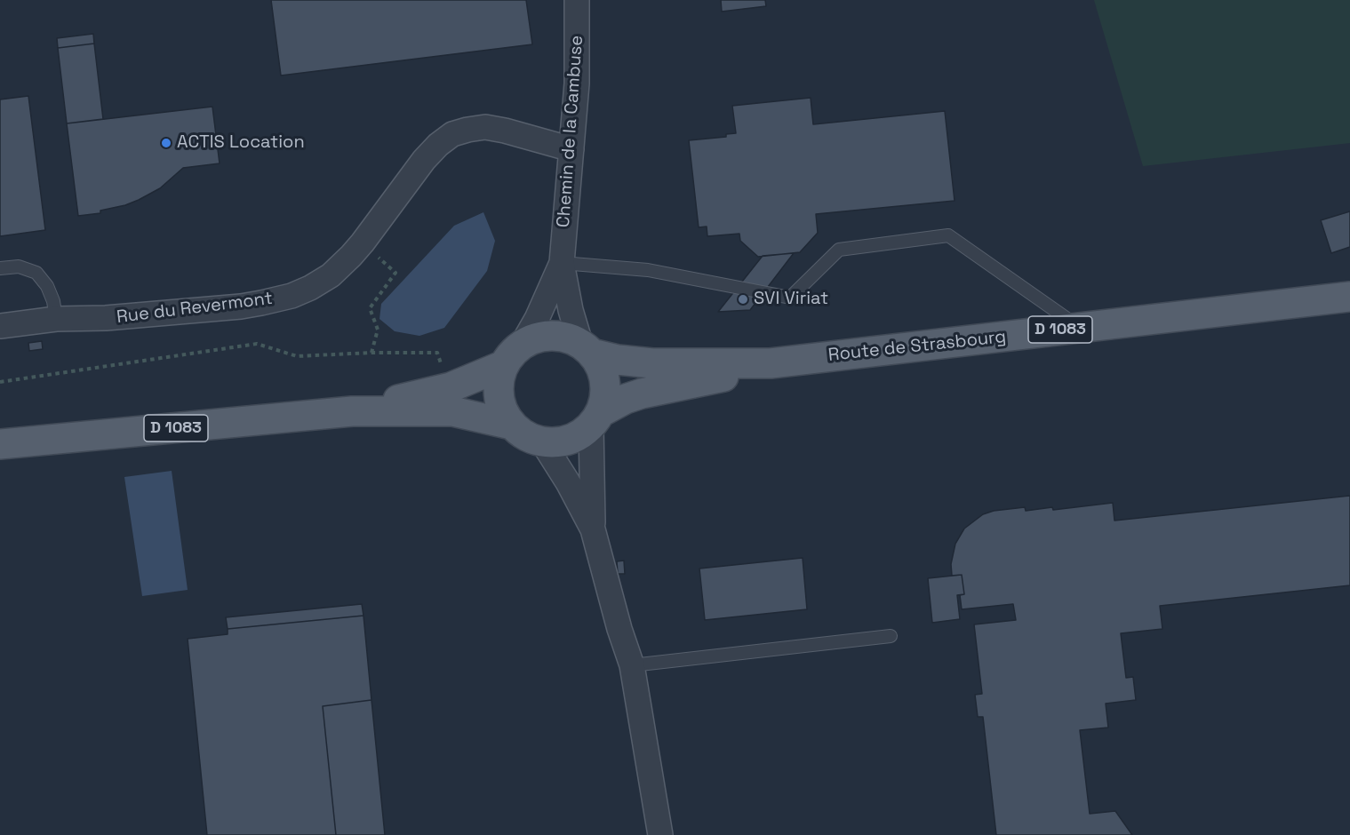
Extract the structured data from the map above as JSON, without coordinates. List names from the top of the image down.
{
  "streets": {
    "main road": ["D 1083", "Route de Strasbourg"],
    "street": ["Chemin de la Cambuse", "Rue du Revermont"]
  },
  "crossings": [
    ["Chemin de la Cambuse", "Rue du Revermont"],
    ["Chemin de la Cambuse", "D 1083"],
    ["Chemin de la Cambuse", "Route de Strasbourg"],
    ["D 1083", "Route de Strasbourg"]
  ],
  "places": ["ACTIS Location", "SVI Viriat"]
}
